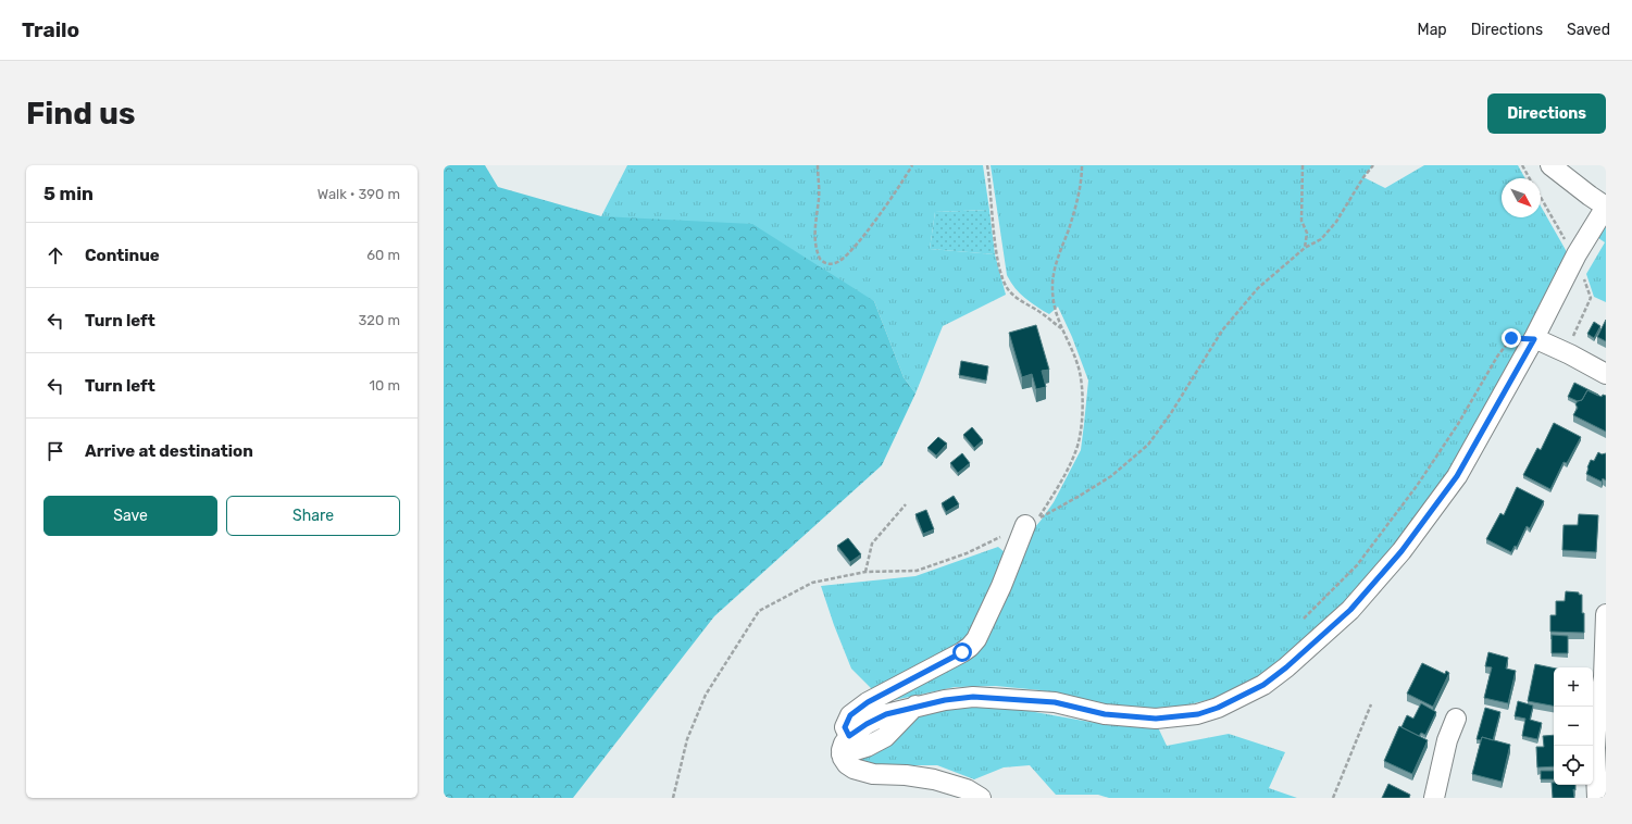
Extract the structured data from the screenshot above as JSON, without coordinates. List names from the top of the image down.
{
  "north": "bottom right",
  "page": {
    "header": "Trailo",
    "nav": ["Map", "Directions", "Saved"],
    "buttons": [
      "Directions",
      ["Save", "Share"]
    ],
    "title": "Find us",
    "heading": ["5 min", "Walk · 390 m"],
    "list": [
      ["Continue", "60 m"],
      ["Turn left", "320 m"],
      ["Turn left", "10 m"],
      "Arrive at destination"
    ],
    "map_buttons": ["+", "−"]
  }
}
